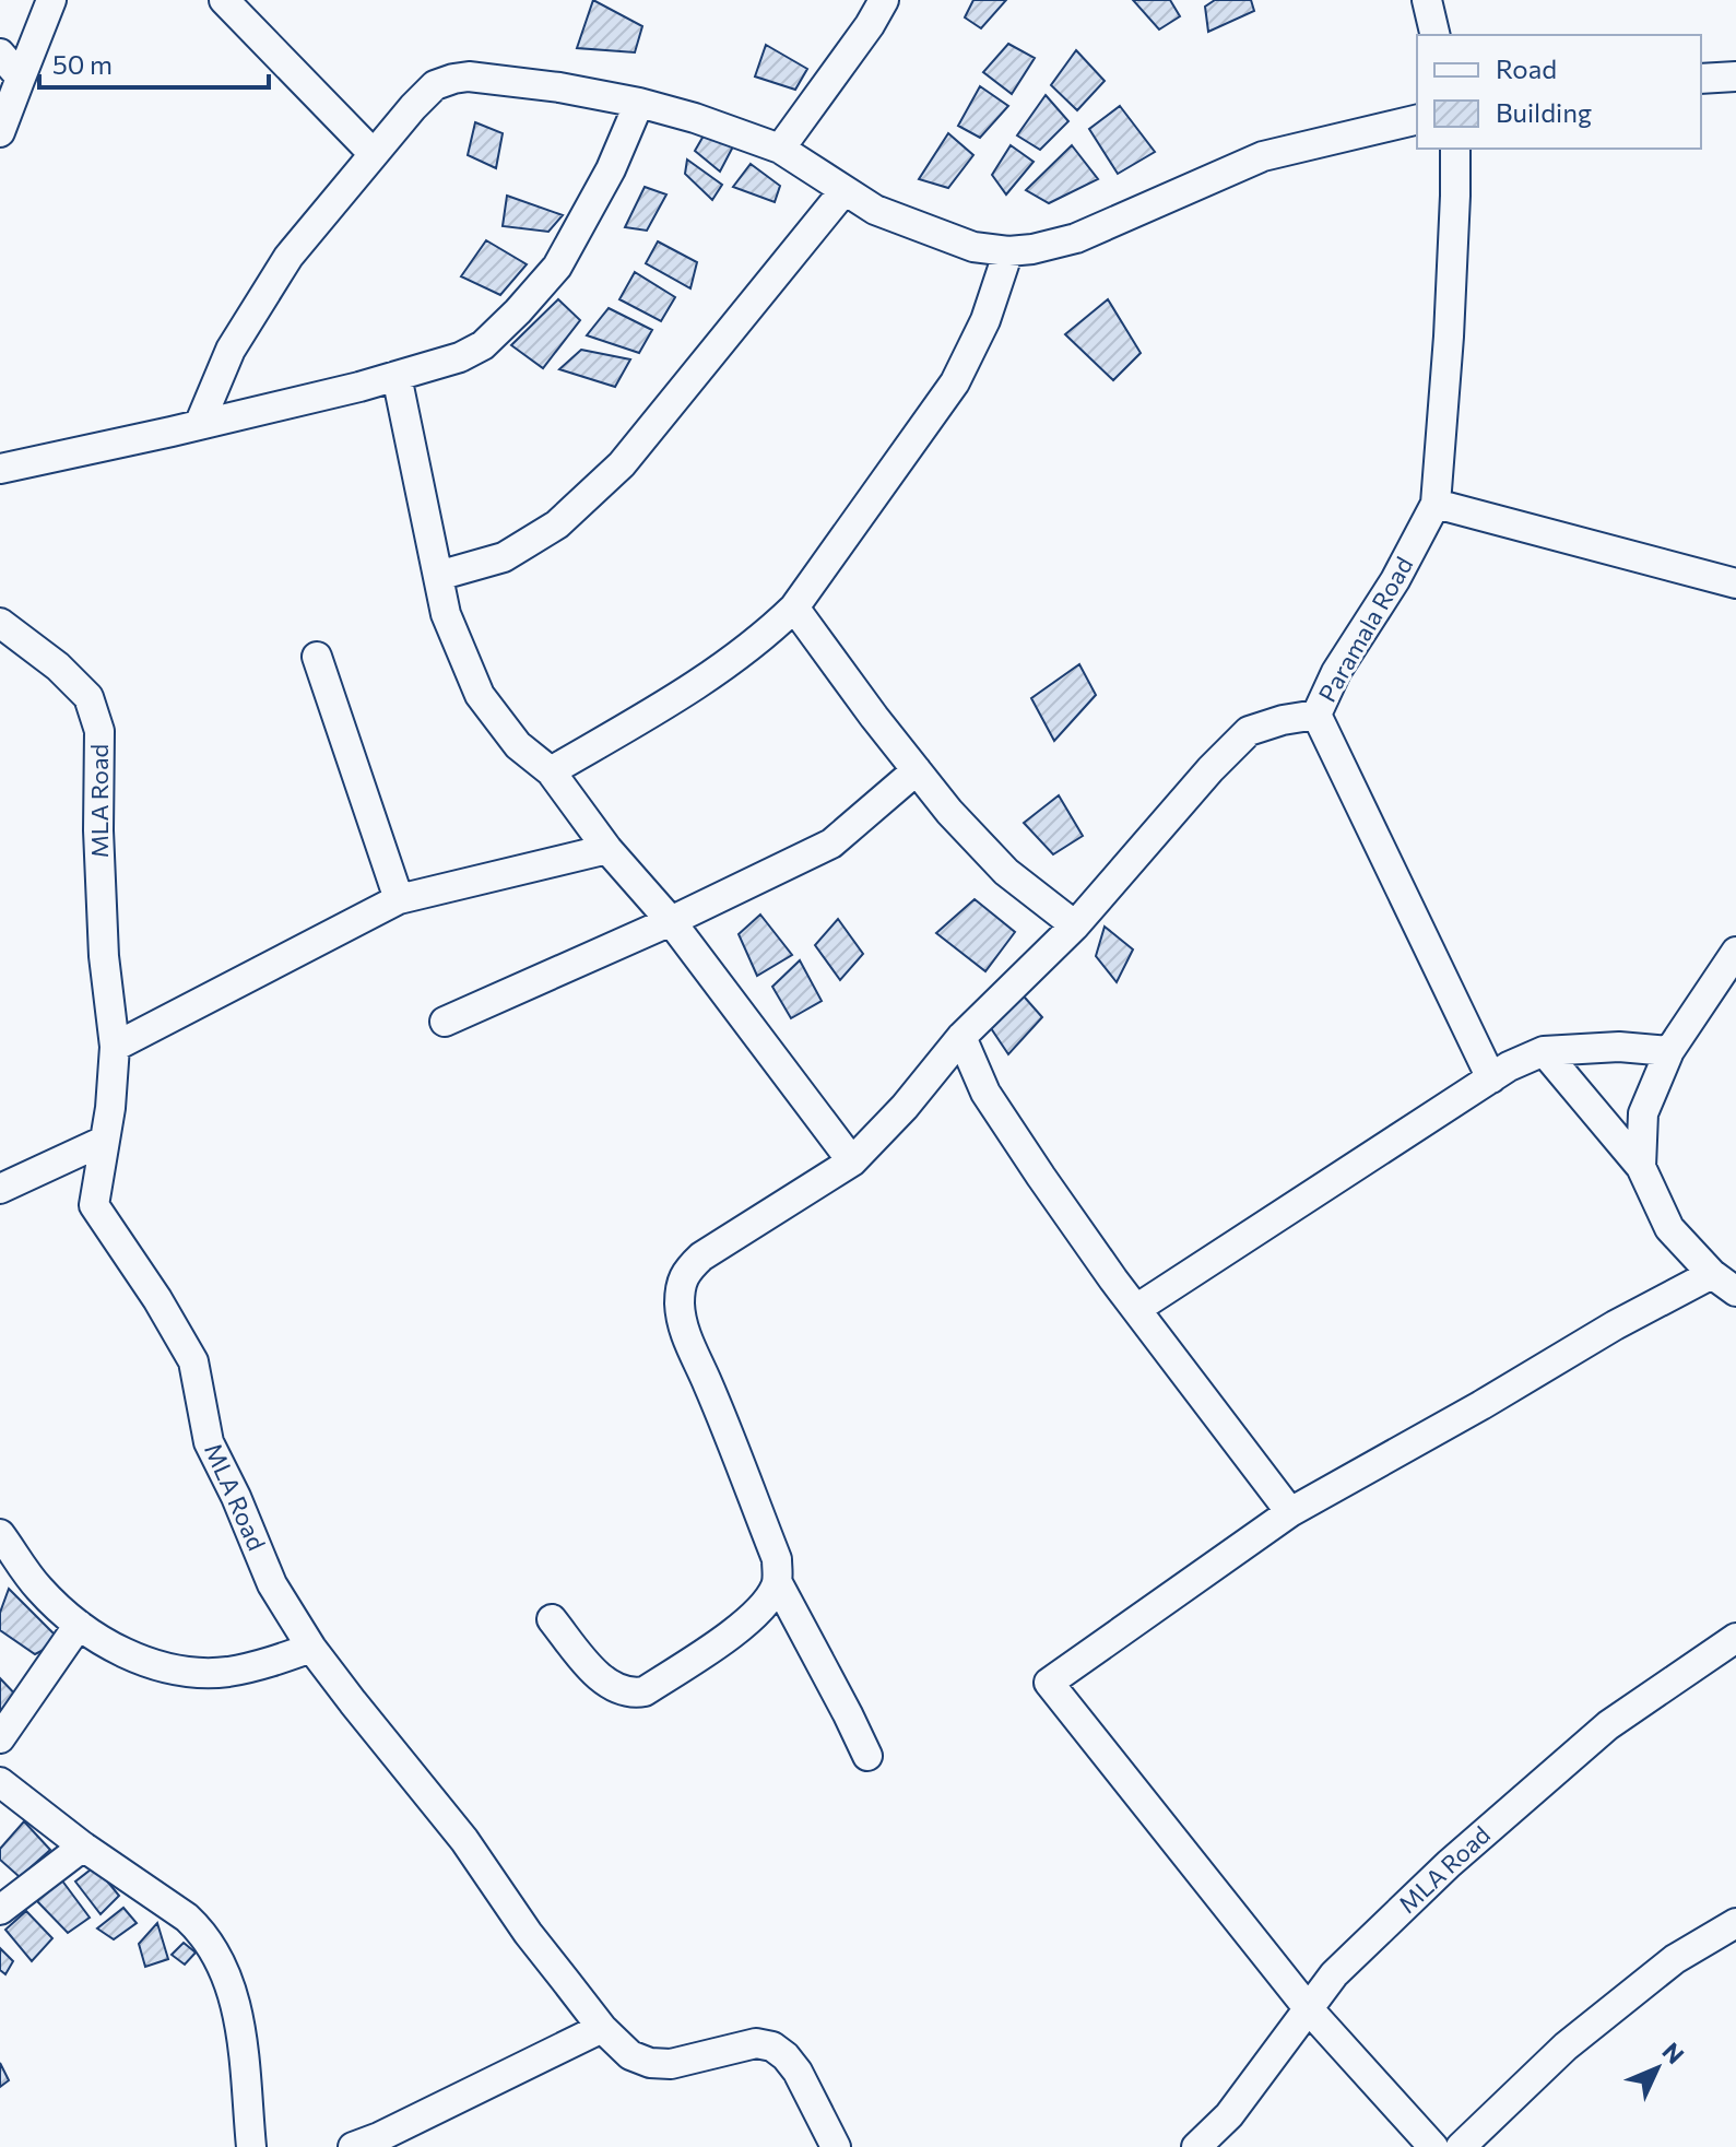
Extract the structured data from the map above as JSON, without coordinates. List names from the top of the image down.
{
  "streets": {
    "street": ["Paramala Road", "MLA Road"]
  },
  "legend": ["Road", "Building"],
  "scale_bar": "50 m",
  "north": "top right"
}
